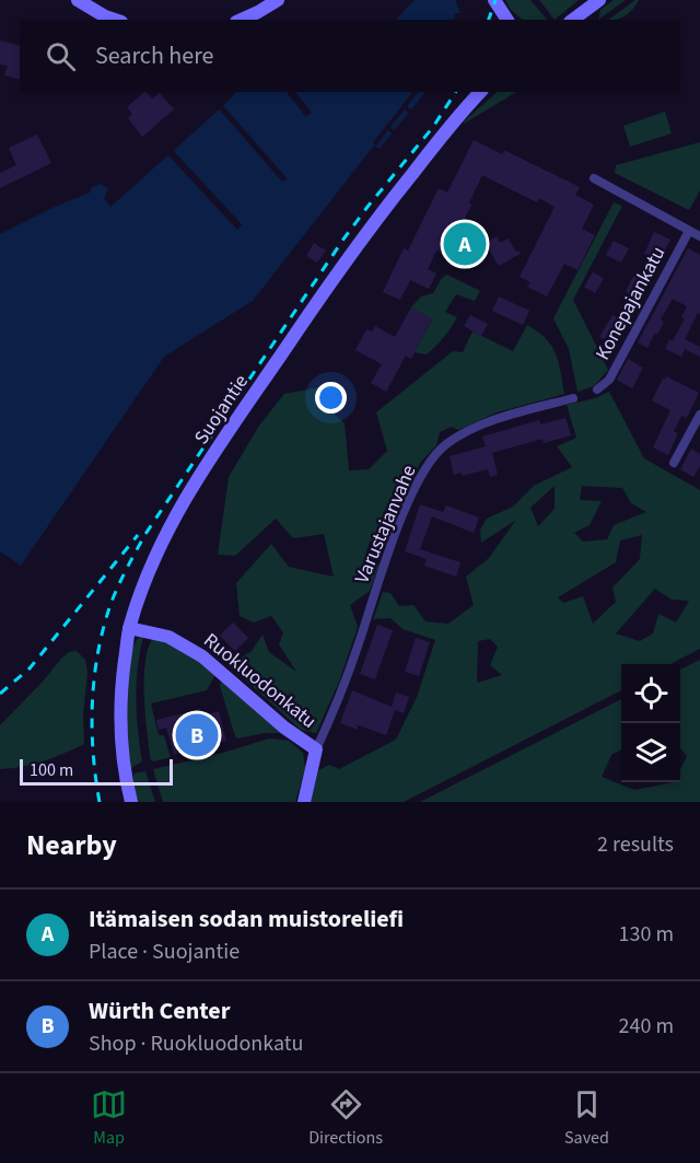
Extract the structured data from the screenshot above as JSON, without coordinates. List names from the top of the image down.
{
  "streets": {
    "street": [
      "Konepajankatu",
      "Suojantie",
      "Varustajanvahe",
      "Ruokluodonkatu"
    ]
  },
  "crossings": [
    ["Suojantie", "Ruokluodonkatu"],
    ["Varustajanvahe", "Ruokluodonkatu"]
  ],
  "scale_bar": "100 m",
  "page": {
    "search": "Search here",
    "pins": ["A", "B"],
    "scale": "100 m",
    "heading": ["Nearby", "2 results"],
    "list": [
      {
        "mark": "A",
        "name": "Itämaisen sodan muistoreliefi",
        "note": "Place · Suojantie",
        "value": "130 m"
      },
      {
        "mark": "B",
        "name": "Würth Center",
        "note": "Shop · Ruokluodonkatu",
        "value": "240 m"
      }
    ],
    "nav": ["Map", "Directions", "Saved"]
  }
}
